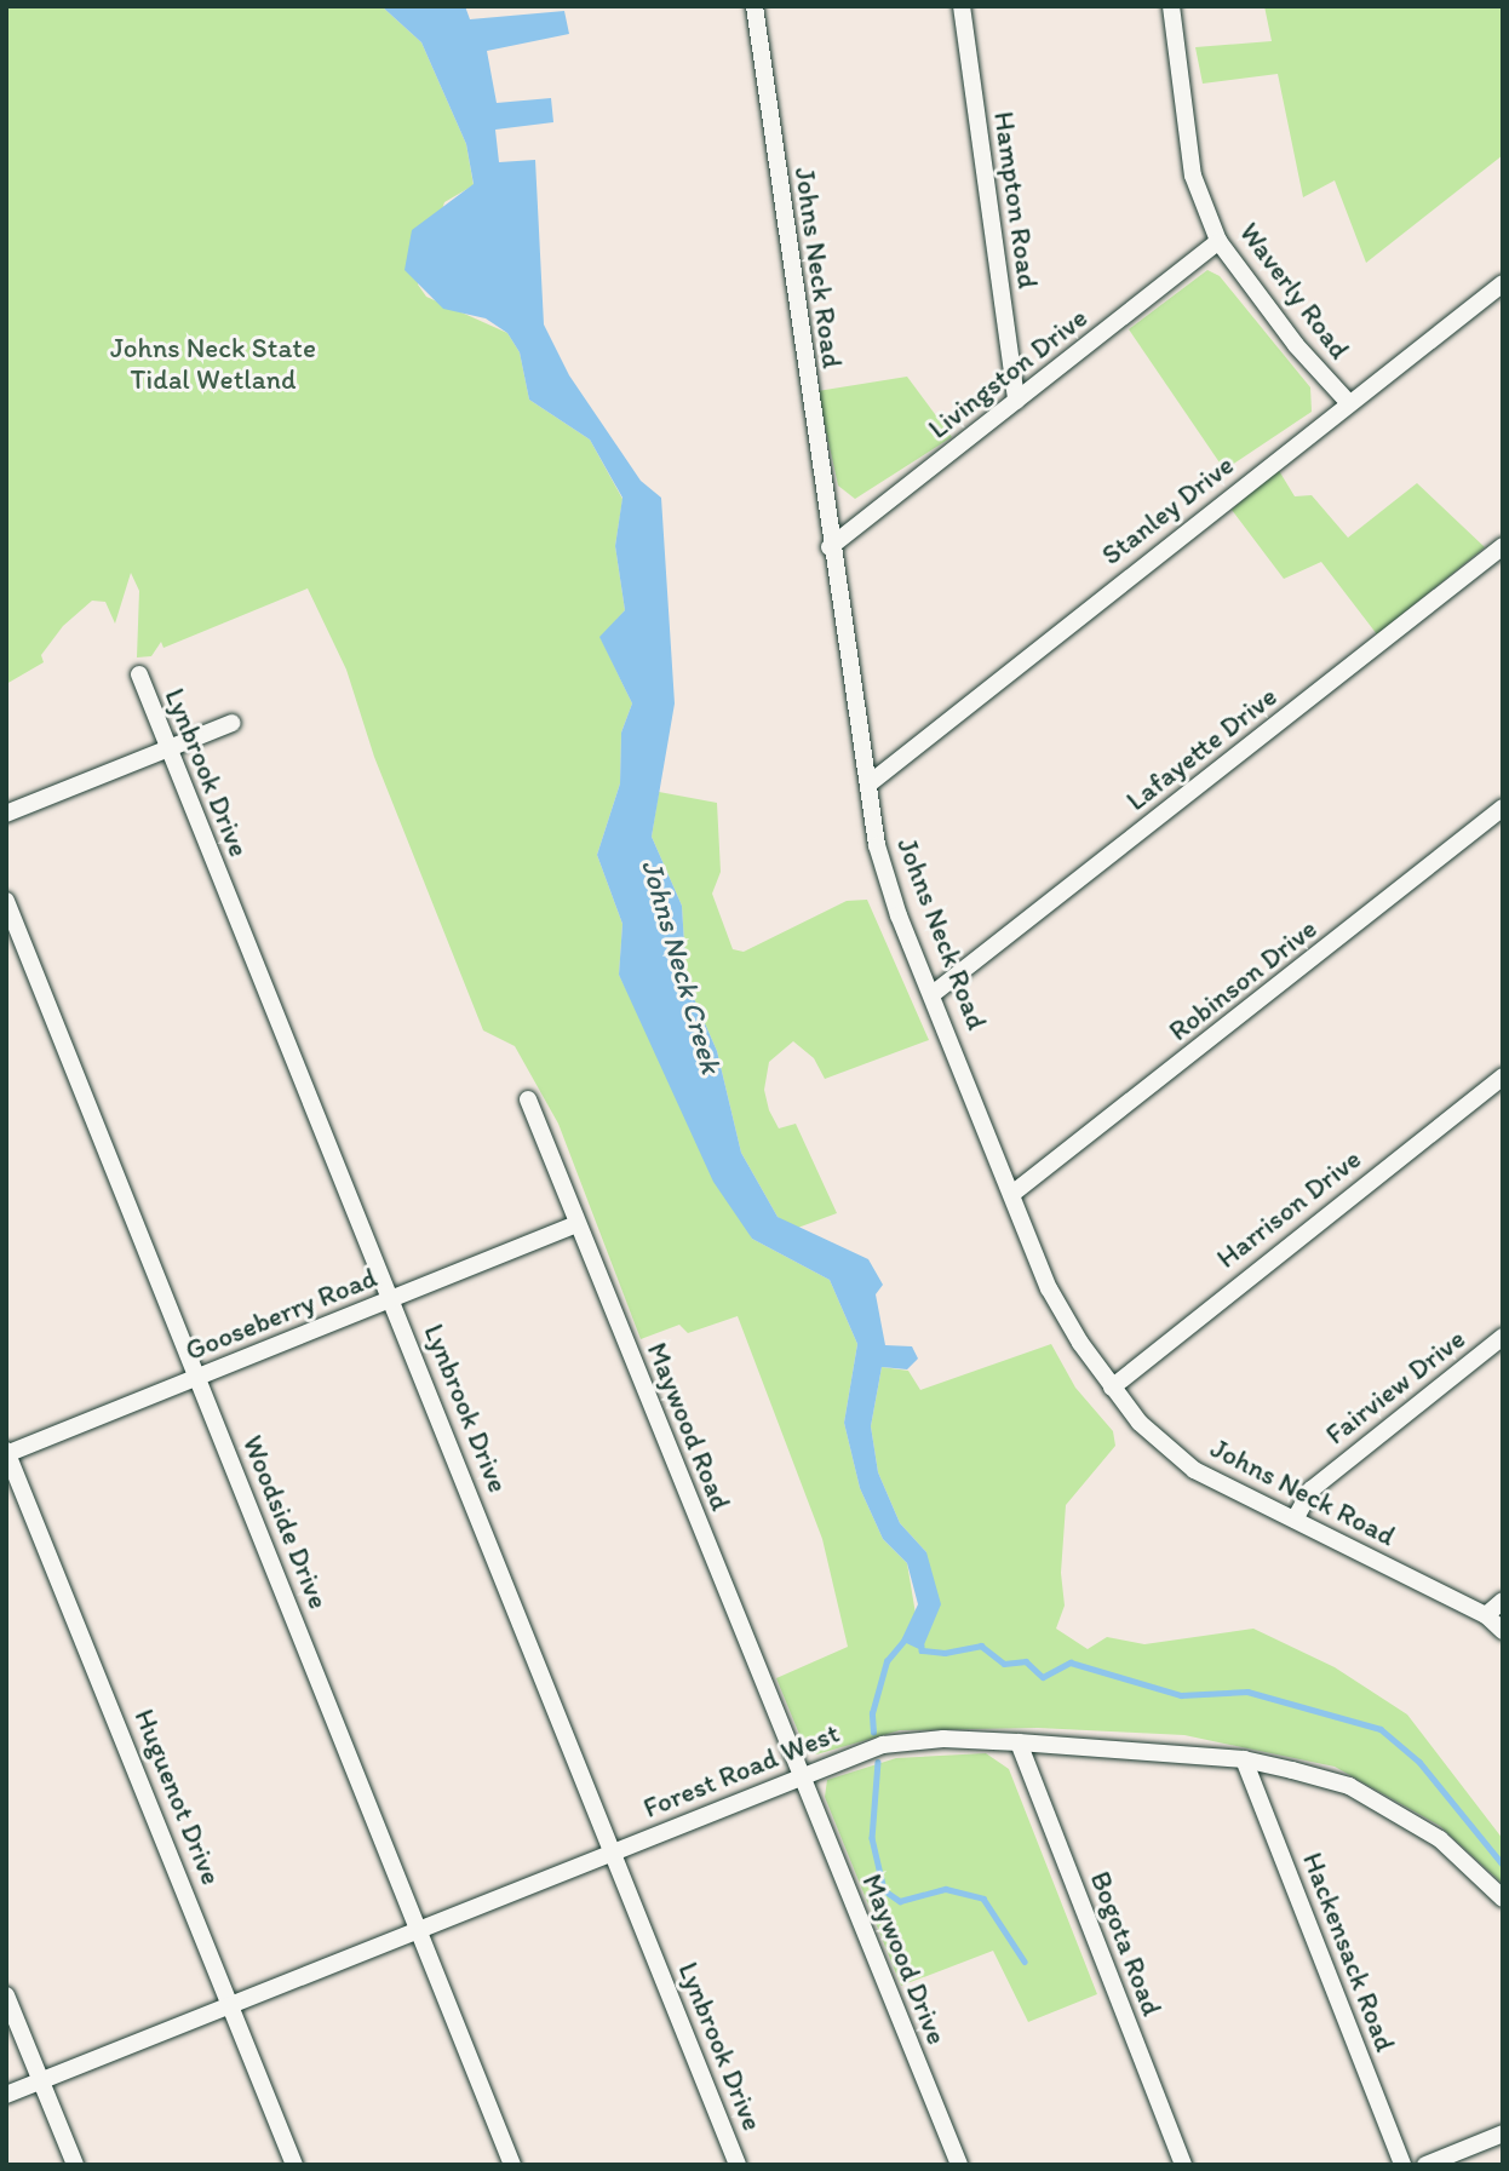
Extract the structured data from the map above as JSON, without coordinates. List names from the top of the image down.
{
  "streets": {
    "street": [
      "Hampton Road",
      "Johns Neck Road",
      "Waverly Road",
      "Livingston Drive",
      "Stanley Drive",
      "Lafayette Drive",
      "Lynbrook Drive",
      "Robinson Drive",
      "Harrison Drive",
      "Gooseberry Road",
      "Fairview Drive",
      "Maywood Road",
      "Woodside Drive",
      "Forest Road West",
      "Huguenot Drive",
      "Bogota Road",
      "Hackensack Road",
      "Maywood Drive"
    ]
  },
  "crossings": [
    ["Hampton Road", "Livingston Drive"],
    ["Johns Neck Road", "Livingston Drive"],
    ["Johns Neck Road", "Stanley Drive"],
    ["Johns Neck Road", "Lafayette Drive"],
    ["Johns Neck Road", "Robinson Drive"],
    ["Johns Neck Road", "Harrison Drive"],
    ["Johns Neck Road", "Fairview Drive"],
    ["Waverly Road", "Livingston Drive"],
    ["Waverly Road", "Stanley Drive"],
    ["Lynbrook Drive", "Gooseberry Road"],
    ["Lynbrook Drive", "Forest Road West"],
    ["Gooseberry Road", "Maywood Road"],
    ["Gooseberry Road", "Woodside Drive"],
    ["Gooseberry Road", "Huguenot Drive"],
    ["Maywood Road", "Forest Road West"],
    ["Maywood Road", "Maywood Drive"],
    ["Woodside Drive", "Forest Road West"],
    ["Forest Road West", "Huguenot Drive"],
    ["Forest Road West", "Bogota Road"],
    ["Forest Road West", "Hackensack Road"],
    ["Forest Road West", "Maywood Drive"]
  ],
  "water": ["Johns Neck Creek"],
  "parks": ["Johns Neck State Tidal Wetland"]
}
